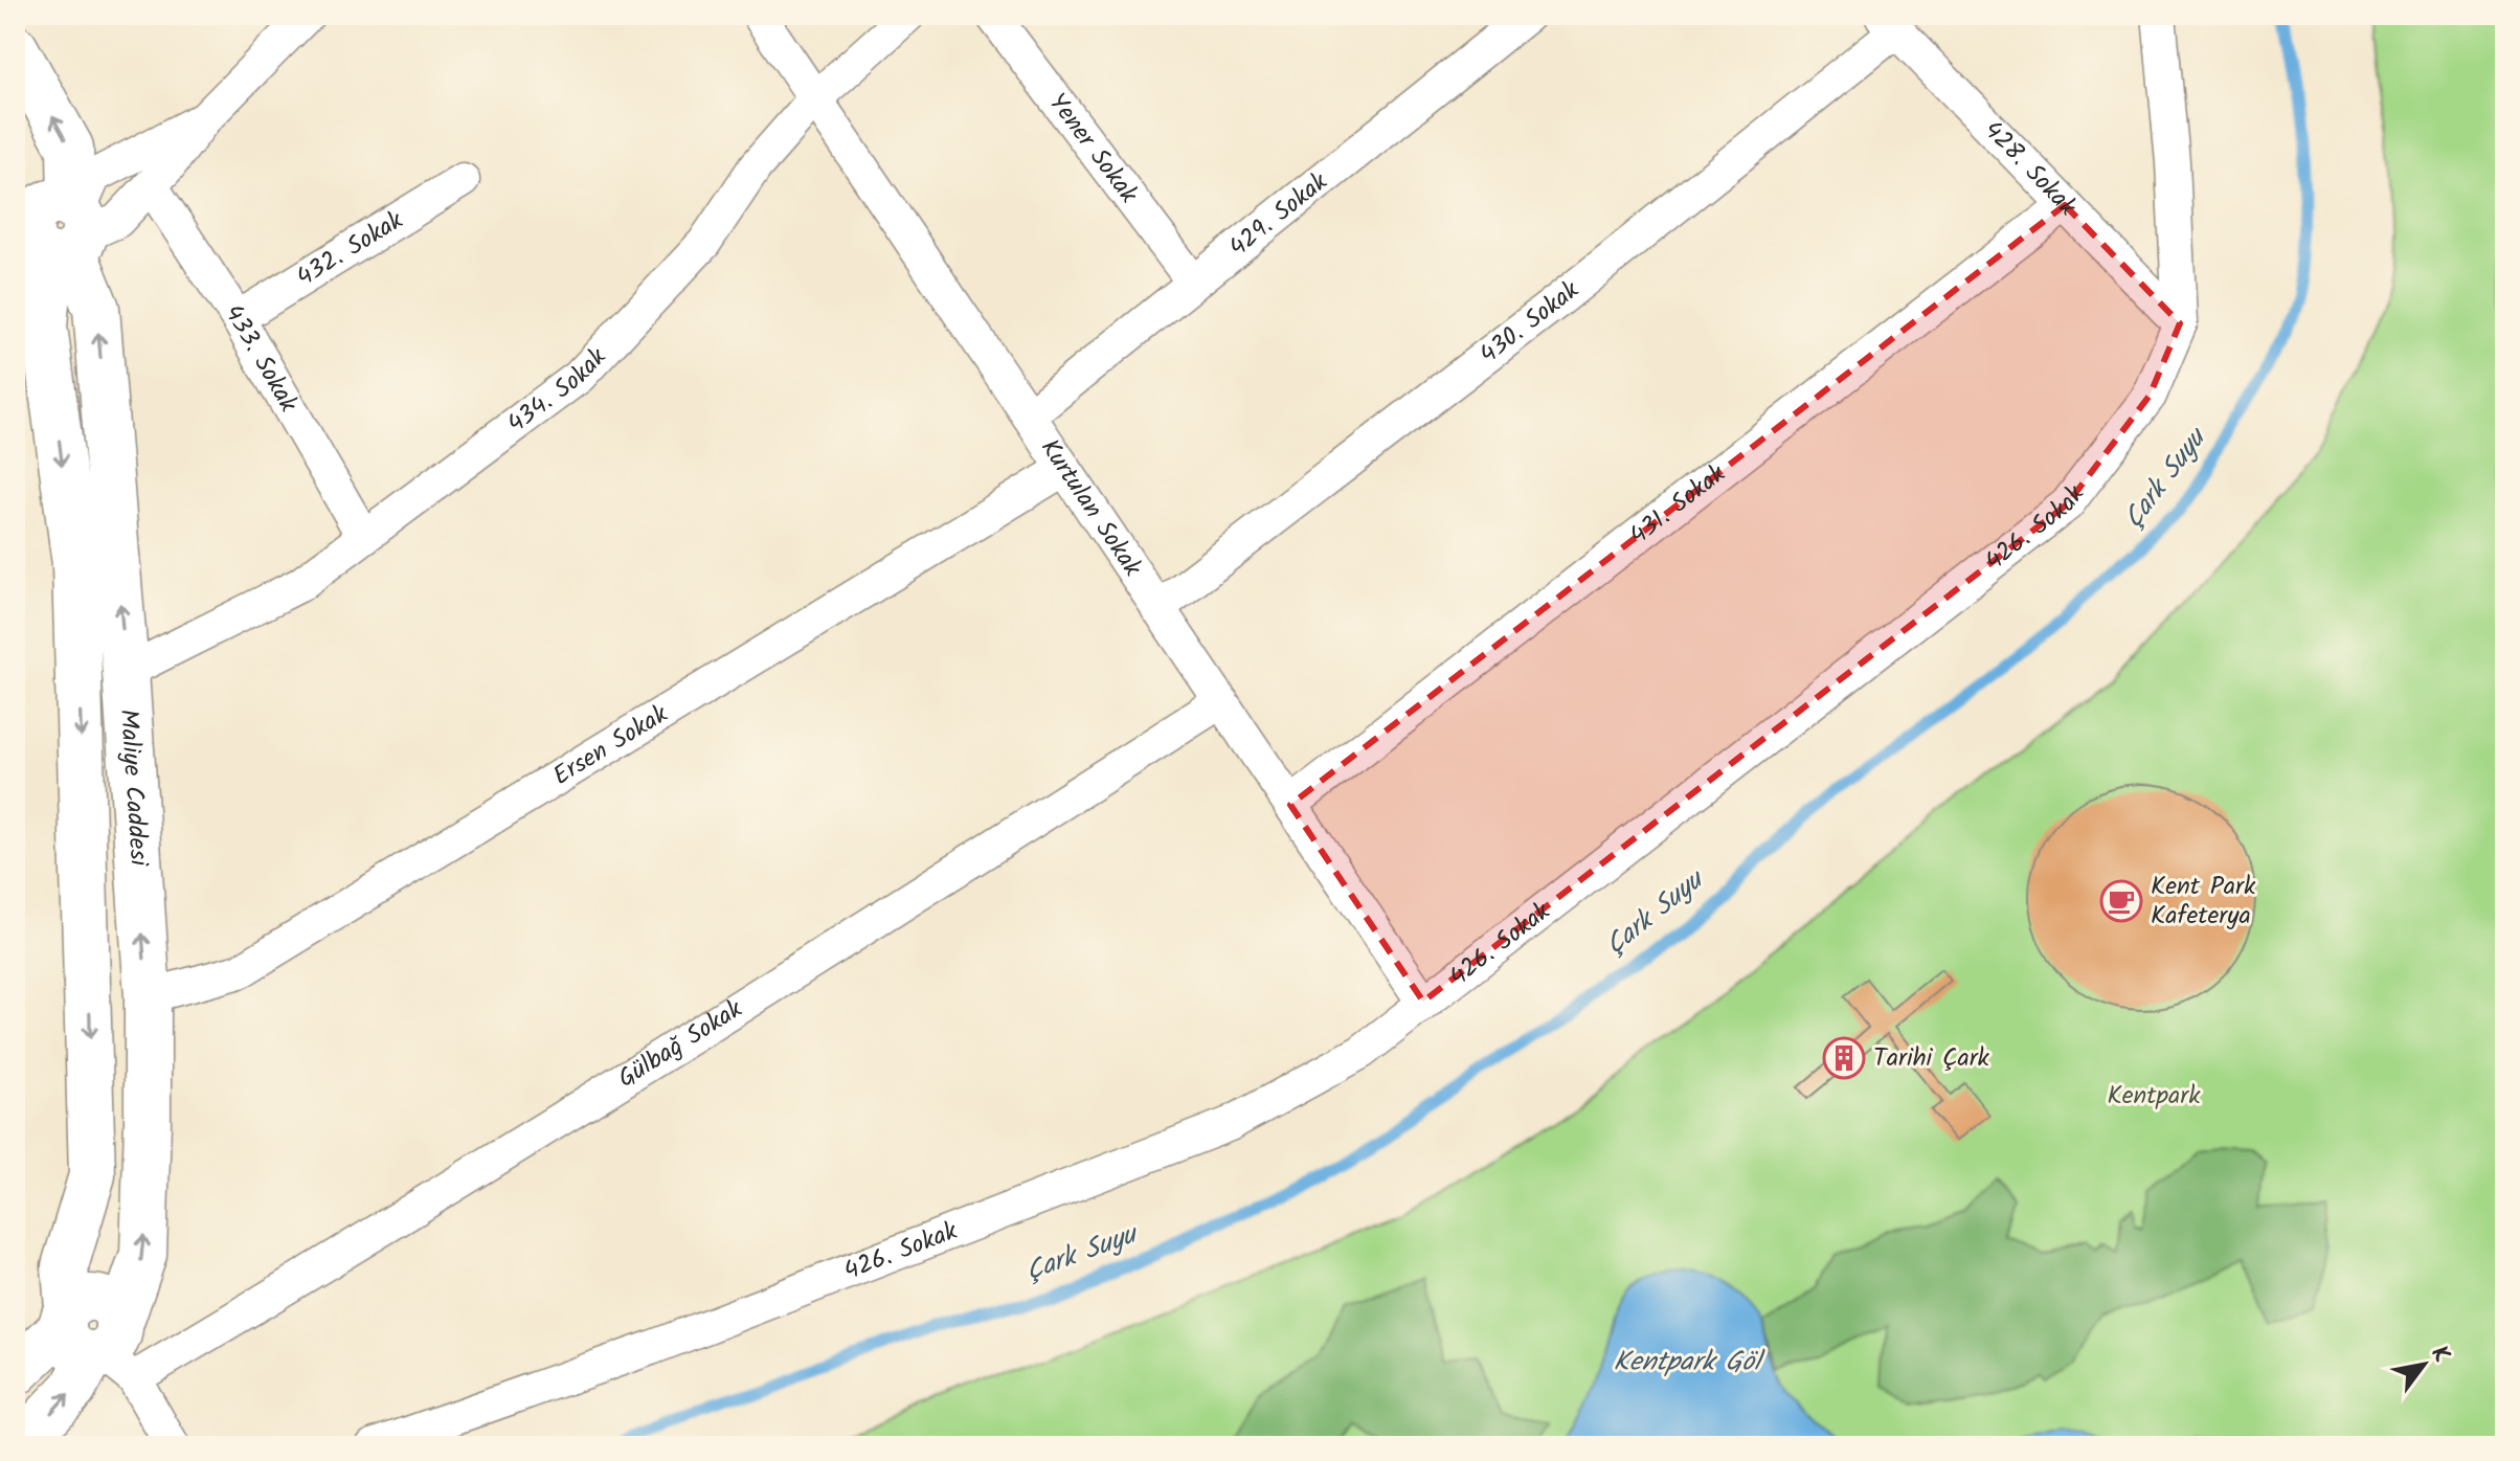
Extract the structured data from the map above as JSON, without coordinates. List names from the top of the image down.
{
  "streets": {
    "main road": ["Maliye Caddesi"],
    "street": [
      "Yener Sokak",
      "428. Sokak",
      "429. Sokak",
      "432. Sokak",
      "430. Sokak",
      "433. Sokak",
      "434. Sokak",
      "431. Sokak",
      "Kurtulan Sokak",
      "426. Sokak",
      "Ersen Sokak",
      "Gülbağ Sokak"
    ]
  },
  "crossings": [
    ["Yener Sokak", "429. Sokak"],
    ["428. Sokak", "430. Sokak"],
    ["428. Sokak", "431. Sokak"],
    ["428. Sokak", "426. Sokak"],
    ["429. Sokak", "Kurtulan Sokak"],
    ["432. Sokak", "433. Sokak"],
    ["430. Sokak", "Kurtulan Sokak"],
    ["433. Sokak", "434. Sokak"],
    ["434. Sokak", "Kurtulan Sokak"],
    ["434. Sokak", "Maliye Caddesi"],
    ["431. Sokak", "Kurtulan Sokak"],
    ["Kurtulan Sokak", "426. Sokak"],
    ["Kurtulan Sokak", "Ersen Sokak"],
    ["Kurtulan Sokak", "Gülbağ Sokak"],
    ["Ersen Sokak", "Maliye Caddesi"],
    ["Maliye Caddesi", "Gülbağ Sokak"]
  ],
  "water": ["Çark Suyu", "Kentpark Göl"],
  "parks": ["Kentpark"],
  "places": {
    "cafe": ["Kent Park Kafeterya"],
    "building": ["Tarihi Çark"]
  },
  "north": "top right"
}
